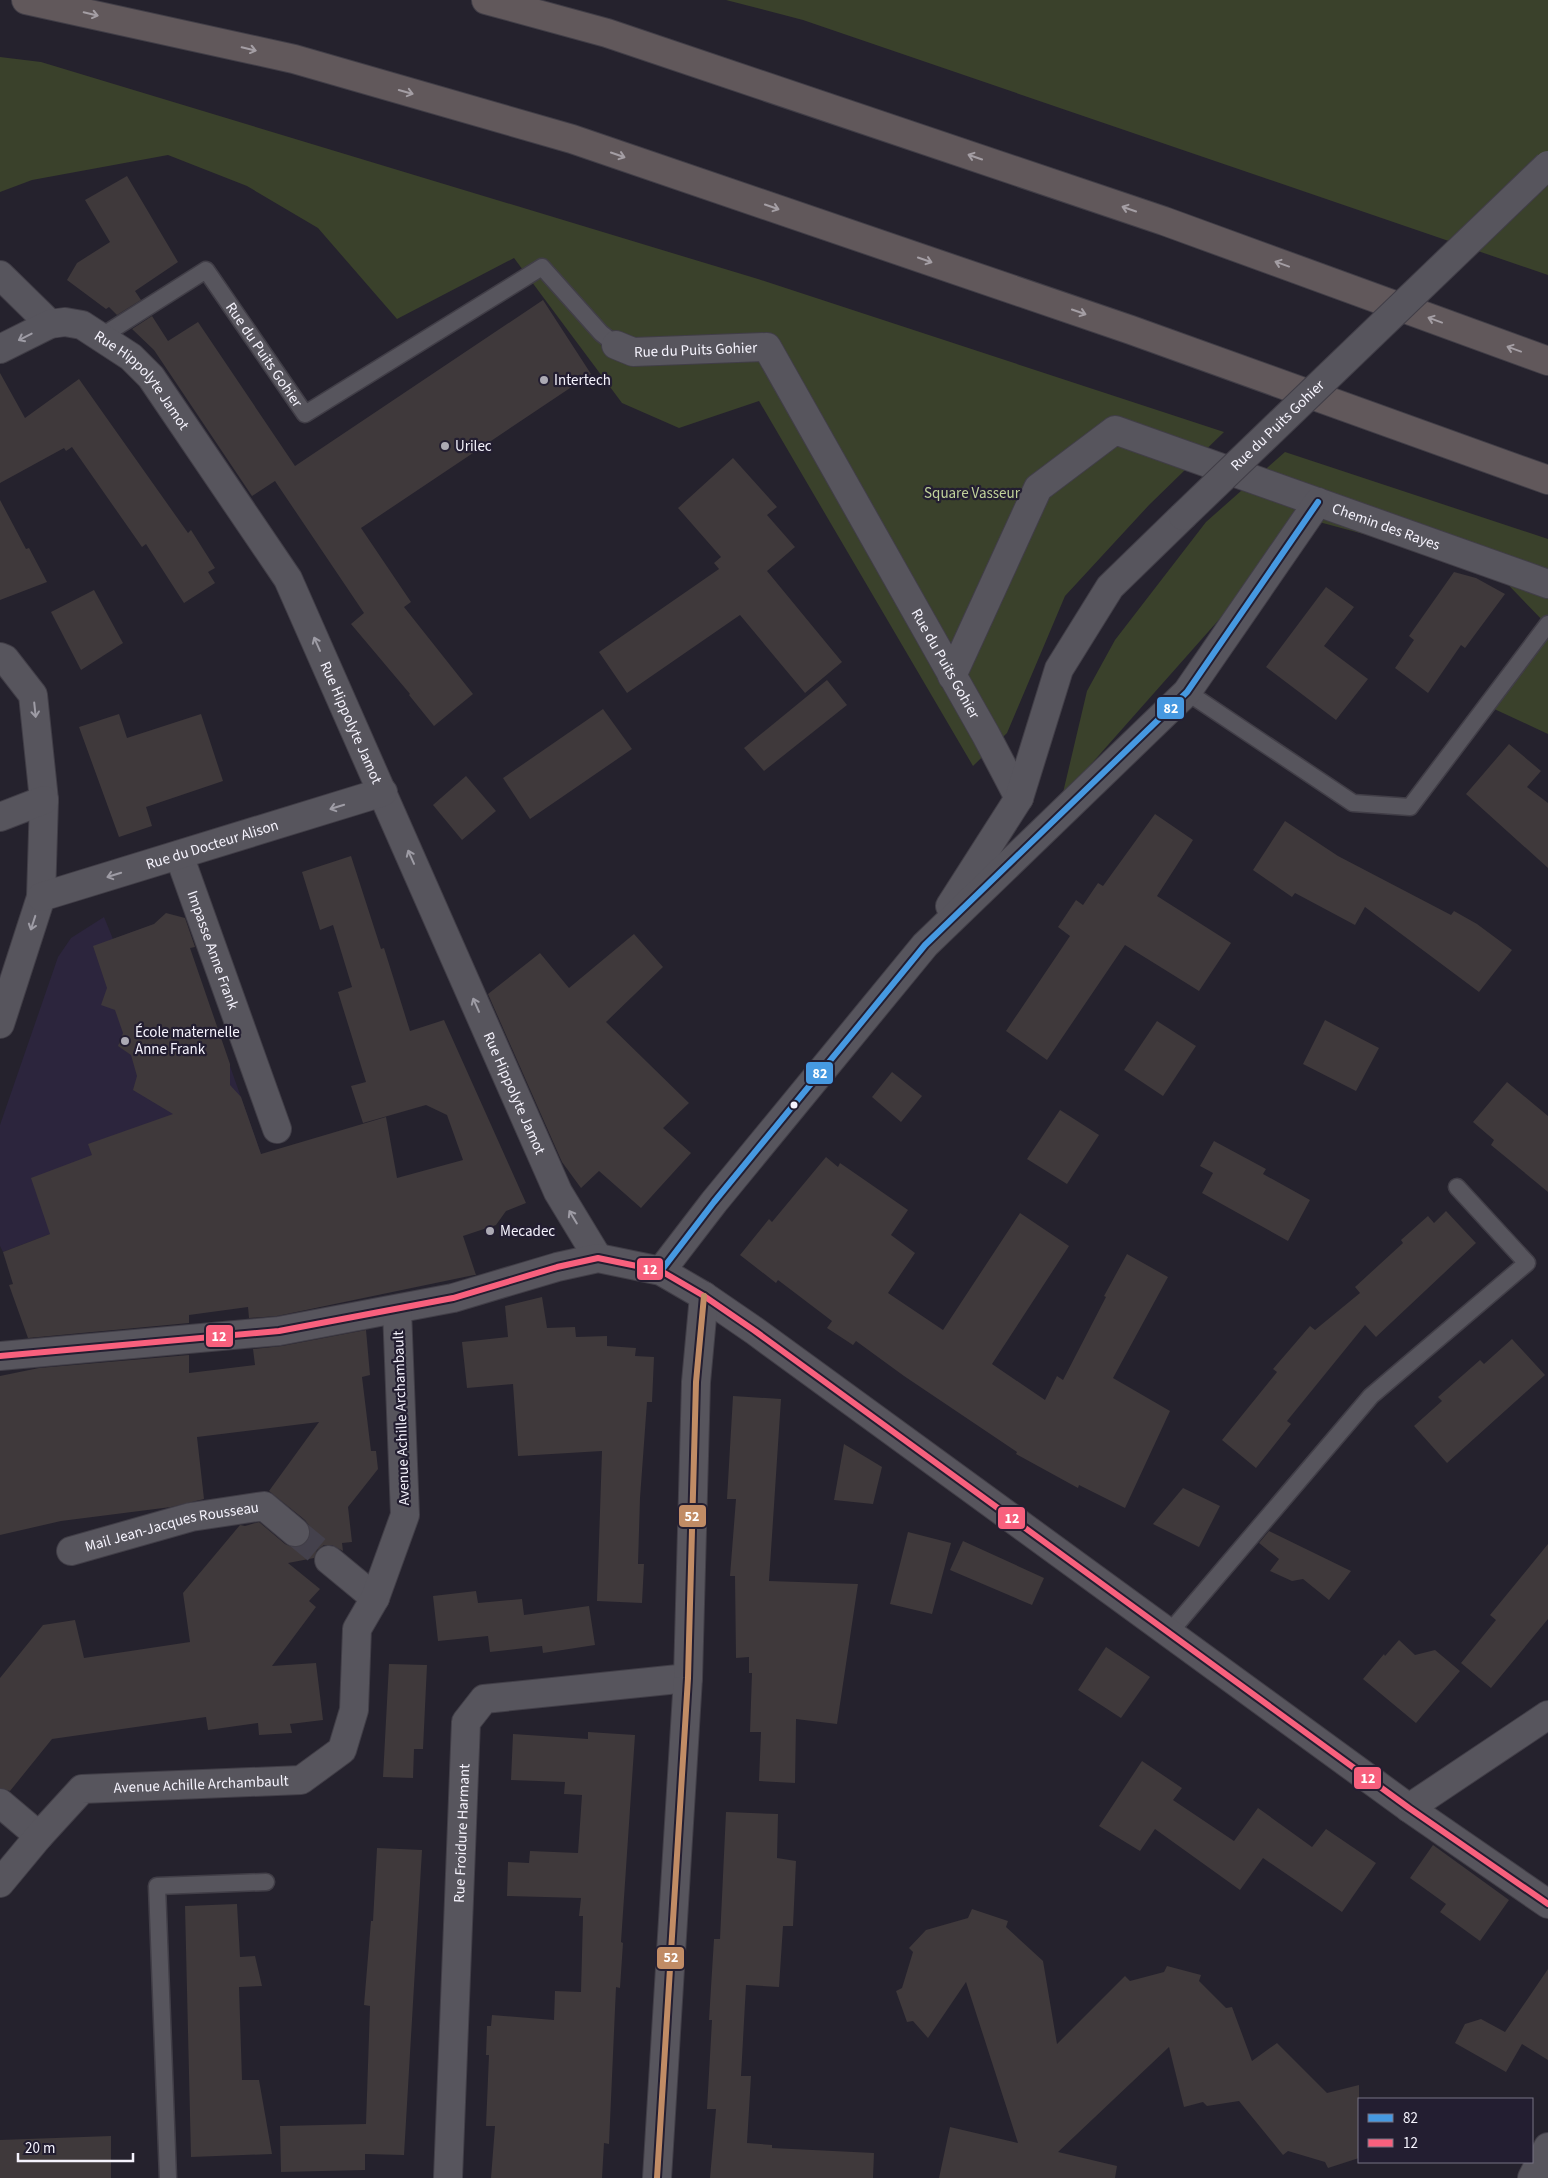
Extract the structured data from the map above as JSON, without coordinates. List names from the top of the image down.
{
  "streets": {
    "street": [
      "Rue du Puits Gohier",
      "Rue Hippolyte Jamot",
      "Chemin des Rayes",
      "Rue du Docteur Alison",
      "Impasse Anne Frank",
      "Avenue Achille Archambault",
      "Mail Jean-Jacques Rousseau",
      "Rue Froidure Harmant"
    ]
  },
  "crossings": [
    ["Rue du Puits Gohier", "Rue Hippolyte Jamot"],
    ["Rue du Puits Gohier", "Chemin des Rayes"],
    ["Rue Hippolyte Jamot", "Rue du Docteur Alison"],
    ["Rue du Docteur Alison", "Impasse Anne Frank"]
  ],
  "one_way": ["Rue Hippolyte Jamot", "Rue du Docteur Alison"],
  "parks": ["Square Vasseur"],
  "places": [
    "Intertech",
    "Urilec",
    "École maternelle Anne Frank",
    "Mecadec"
  ],
  "lines": ["transit line 82", "transit line 12", "transit line 52"],
  "legend": ["82", "12"],
  "scale_bar": "20 m"
}
